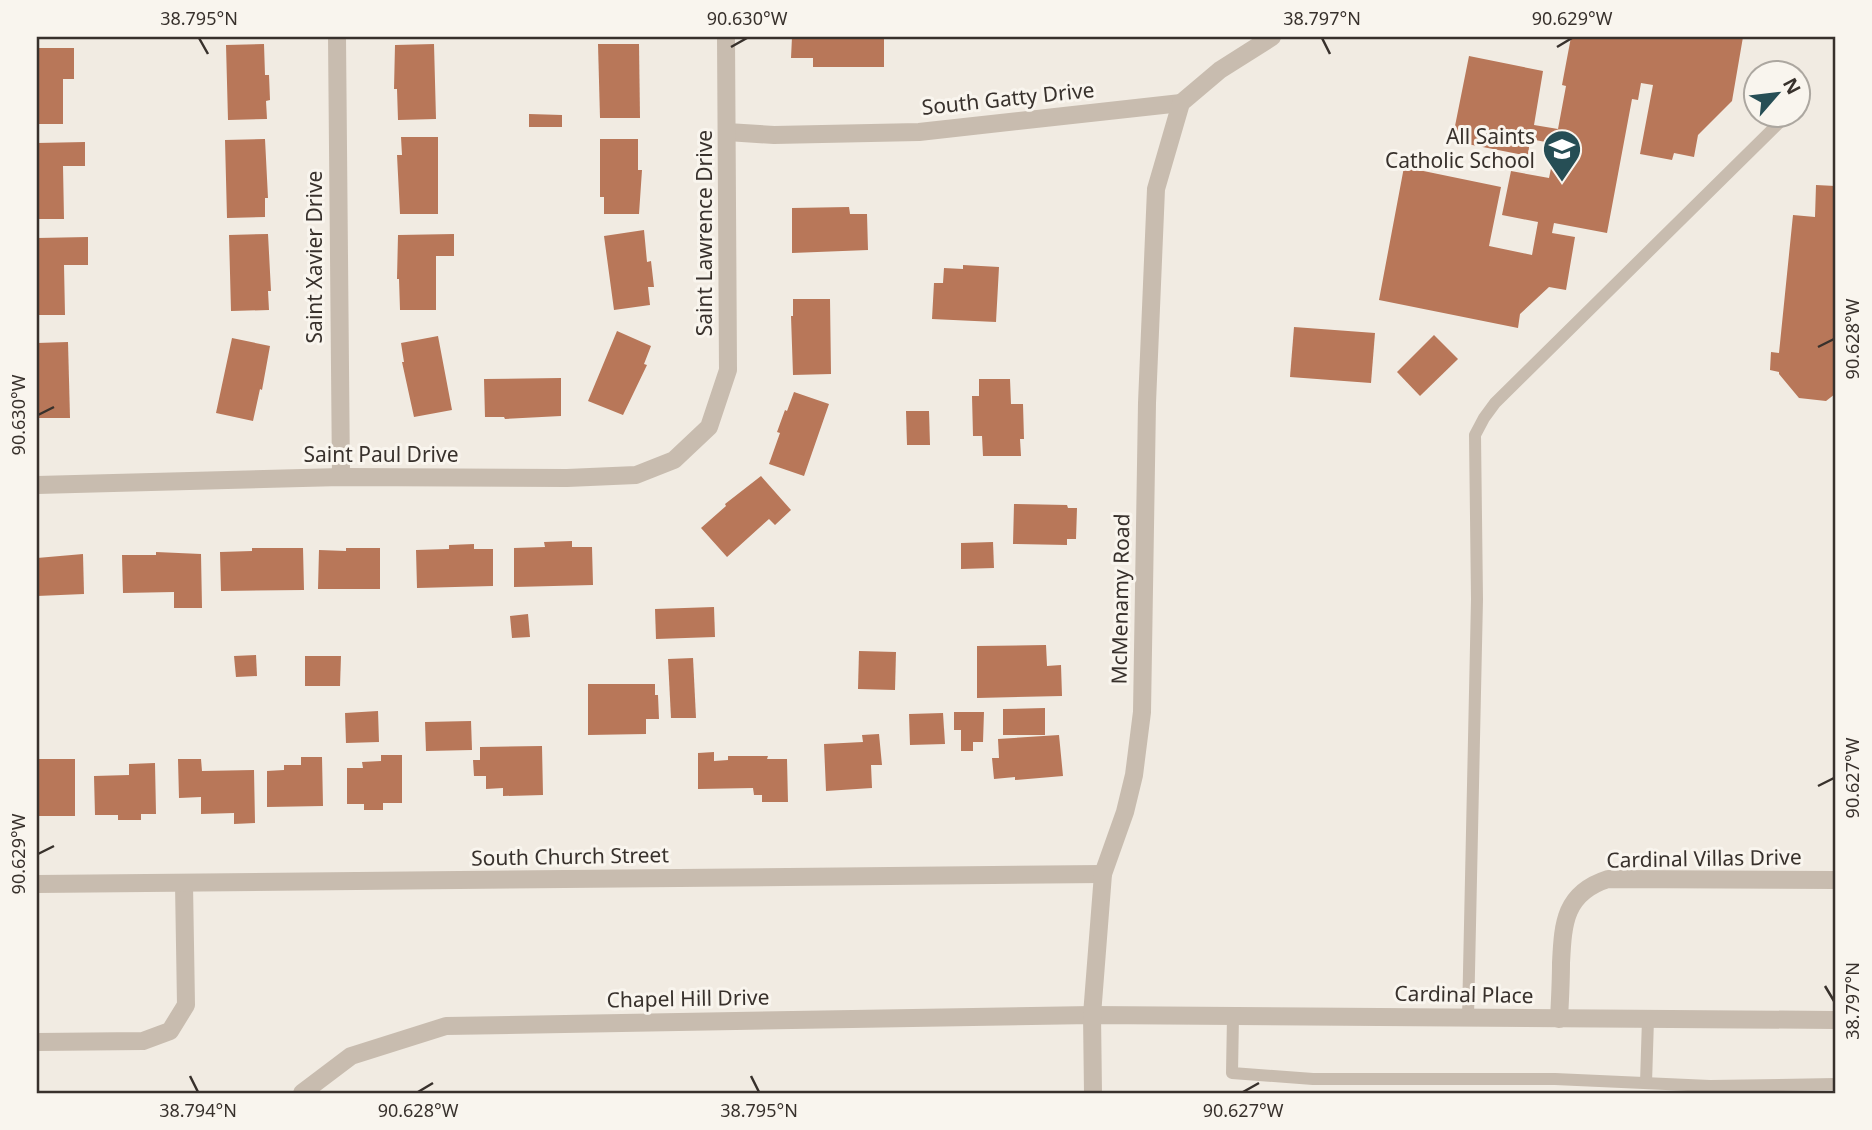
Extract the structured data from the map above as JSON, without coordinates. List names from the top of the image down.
{
  "streets": {
    "street": [
      "South Gatty Drive",
      "Saint Lawrence Drive",
      "Saint Xavier Drive",
      "Saint Paul Drive",
      "McMenamy Road",
      "South Church Street",
      "Cardinal Villas Drive",
      "Cardinal Place",
      "Chapel Hill Drive"
    ]
  },
  "crossings": [
    ["South Gatty Drive", "Saint Lawrence Drive"],
    ["South Gatty Drive", "McMenamy Road"],
    ["Saint Lawrence Drive", "Saint Paul Drive"],
    ["Saint Xavier Drive", "Saint Paul Drive"],
    ["McMenamy Road", "South Church Street"],
    ["McMenamy Road", "Cardinal Place"],
    ["McMenamy Road", "Chapel Hill Drive"],
    ["Cardinal Villas Drive", "Cardinal Place"],
    ["Cardinal Place", "Chapel Hill Drive"]
  ],
  "places": {
    "school or university": ["All Saints Catholic School"]
  },
  "north": "top right",
  "coordinates": [
    "38.795°N",
    "90.630°W",
    "38.797°N",
    "90.629°W",
    "90.628°W",
    "90.627°W",
    "38.794°N"
  ]
}
